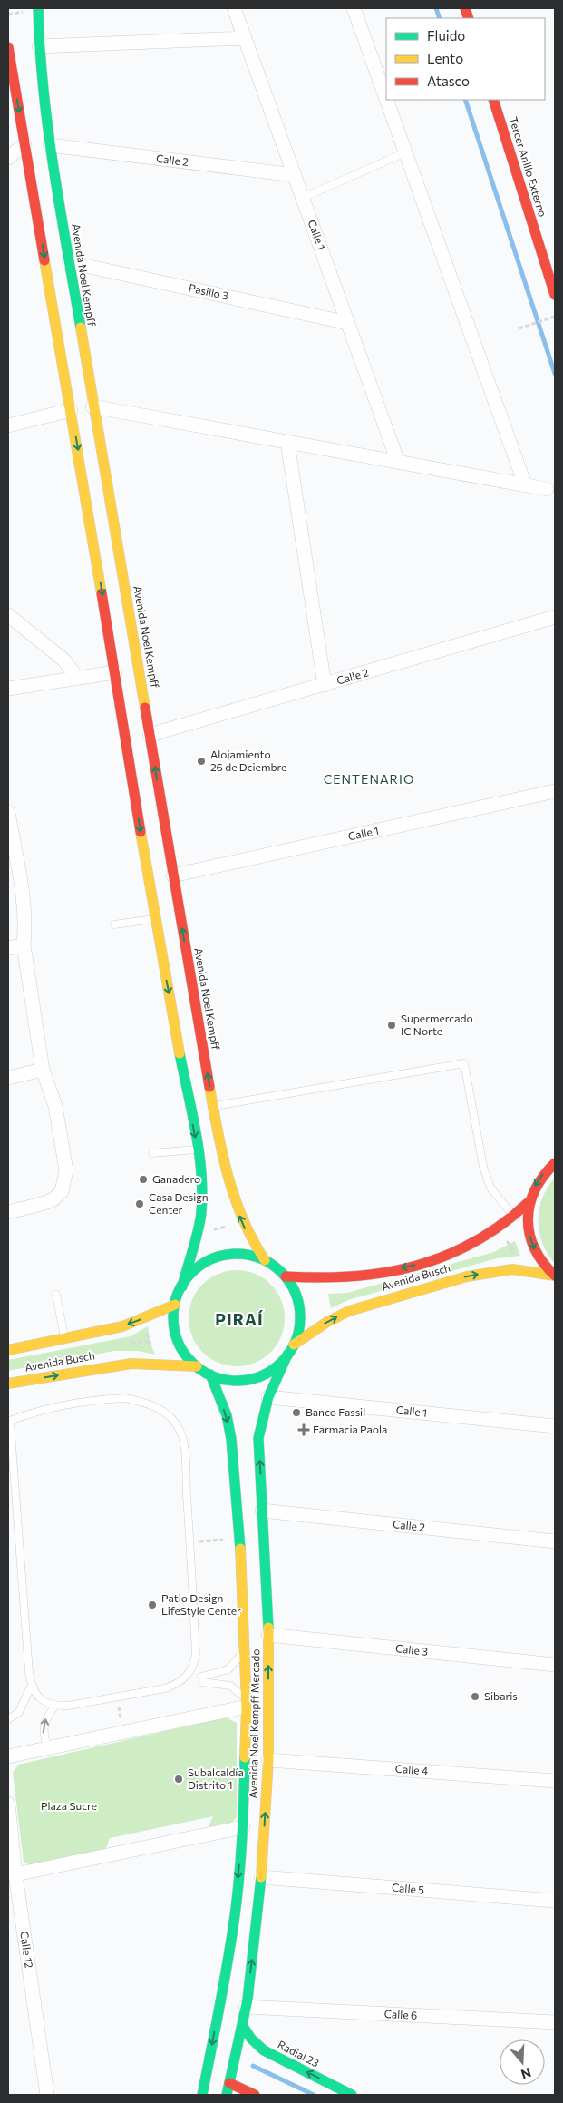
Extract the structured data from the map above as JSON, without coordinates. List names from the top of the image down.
{
  "streets": {
    "main road": [
      "Tercer Anillo Externo",
      "Avenida Noel Kempff",
      "Avenida Busch",
      "Avenida Noel Kempff Mercado",
      "Radial 23"
    ],
    "street": [
      "Calle 2",
      "Calle 1",
      "Pasillo 3",
      "Calle 3",
      "Calle 4",
      "Calle 5",
      "Calle 12",
      "Calle 6"
    ]
  },
  "crossings": [
    ["Calle 2", "Calle 1"],
    ["Calle 2", "Avenida Noel Kempff"],
    ["Calle 2", "Avenida Noel Kempff Mercado"],
    ["Calle 1", "Avenida Noel Kempff"],
    ["Calle 1", "Pasillo 3"],
    ["Calle 1", "Avenida Noel Kempff Mercado"],
    ["Avenida Noel Kempff", "Pasillo 3"],
    ["Avenida Noel Kempff", "Avenida Busch"],
    ["Avenida Noel Kempff", "Avenida Noel Kempff Mercado"],
    ["Avenida Busch", "Avenida Noel Kempff Mercado"],
    ["Calle 3", "Avenida Noel Kempff Mercado"],
    ["Avenida Noel Kempff Mercado", "Calle 4"],
    ["Avenida Noel Kempff Mercado", "Calle 5"],
    ["Avenida Noel Kempff Mercado", "Calle 6"],
    ["Avenida Noel Kempff Mercado", "Radial 23"]
  ],
  "one_way": ["Radial 23"],
  "districts": ["CENTENARIO", "PIRAÍ"],
  "parks": ["Plaza Sucre"],
  "places": {
    "other": [
      "Alojamiento 26 de Dciembre",
      "Supermercado IC Norte",
      "Ganadero",
      "Casa Design Center",
      "Banco Fassil",
      "Patio Design LifeStyle Center",
      "Sibaris",
      "Subalcaldía Distrito 1"
    ],
    "health": ["Farmacia Paola"]
  },
  "legend": ["Fluido", "Lento", "Atasco"],
  "north": "bottom"
}
